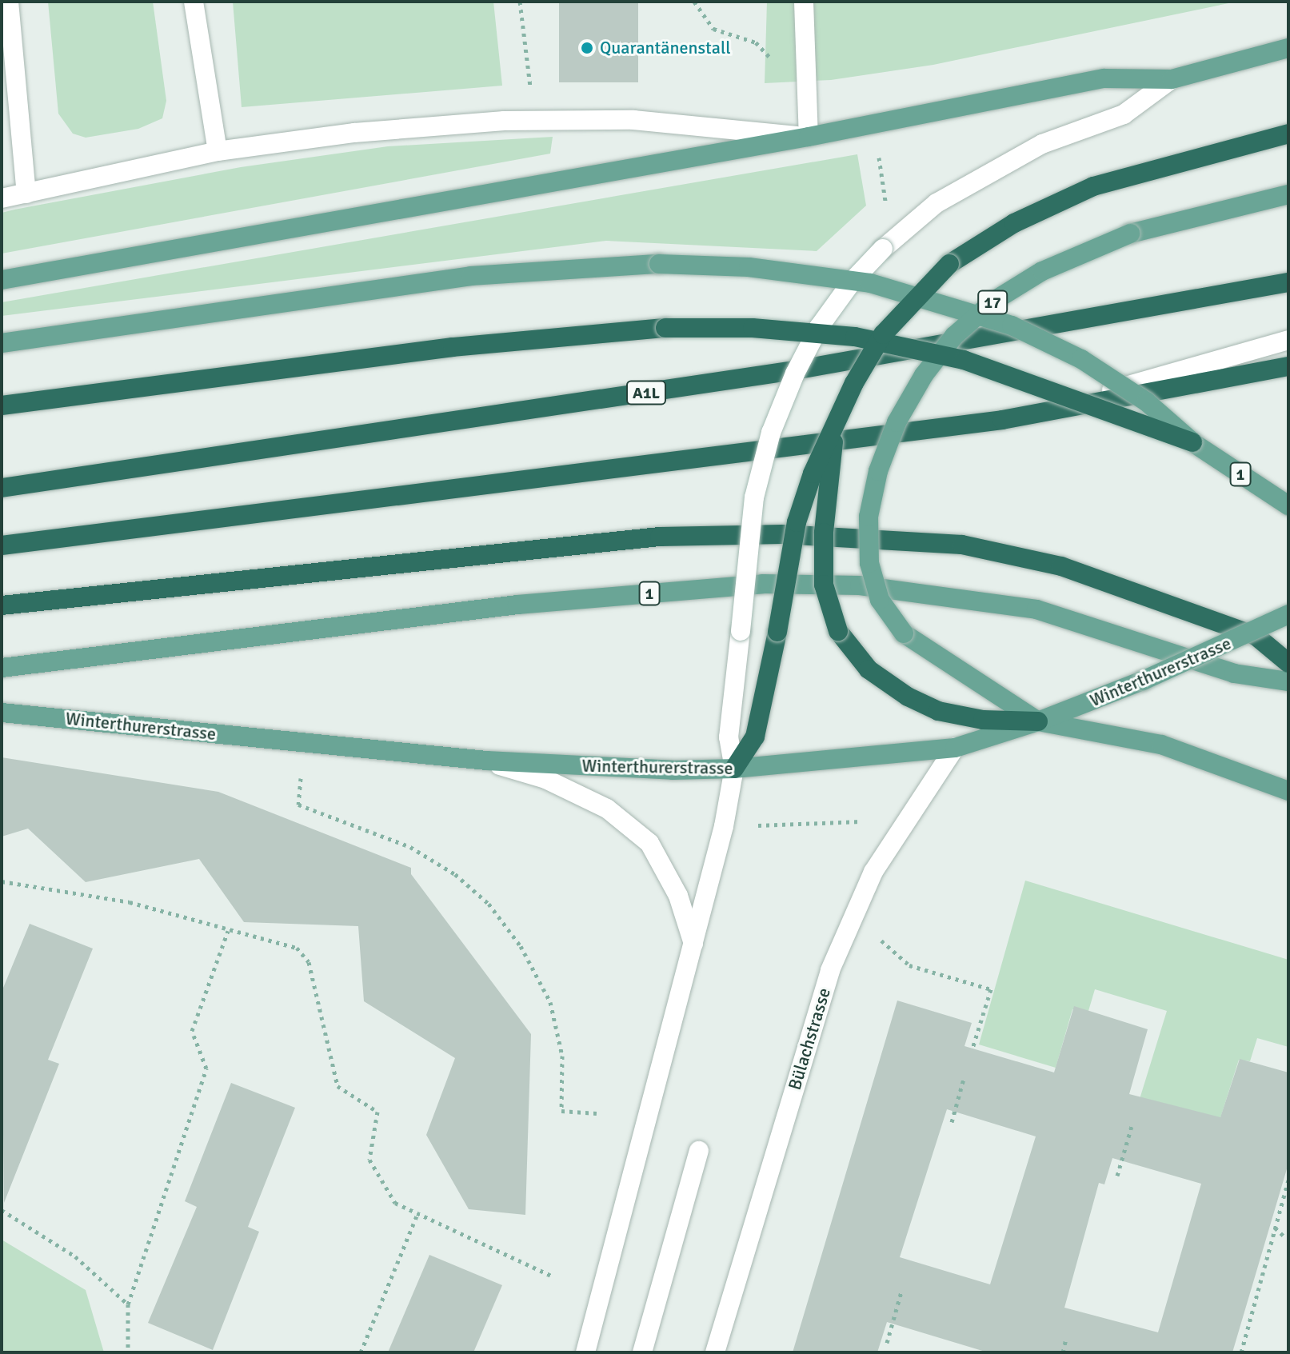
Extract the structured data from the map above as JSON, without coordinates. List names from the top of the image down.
{
  "streets": {
    "highway": ["A1L"],
    "main road": ["17", "1", "Winterthurerstrasse"],
    "street": ["Bülachstrasse"]
  },
  "crossings": [
    ["17", "Winterthurerstrasse"],
    ["Winterthurerstrasse", "Bülachstrasse"]
  ],
  "places": ["Quarantänenstall"]
}
